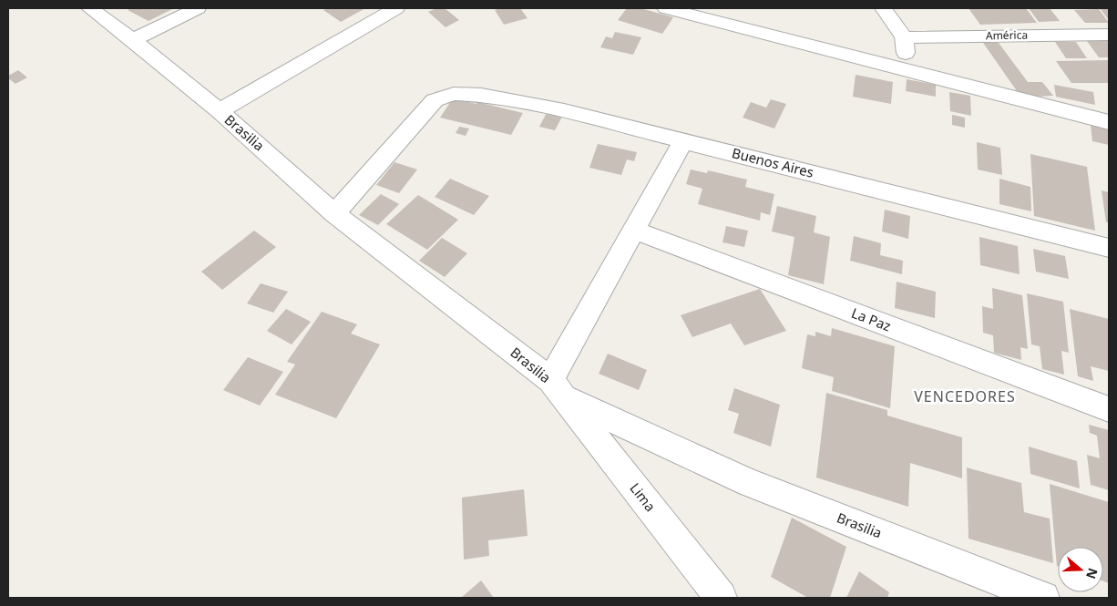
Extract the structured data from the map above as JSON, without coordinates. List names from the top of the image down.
{
  "streets": {
    "street": [
      "América",
      "Brasilia",
      "Buenos Aires",
      "La Paz",
      "Lima"
    ]
  },
  "crossings": [
    ["Brasilia", "Buenos Aires"],
    ["Brasilia", "Lima"]
  ],
  "districts": ["VENCEDORES"],
  "north": "right"
}
